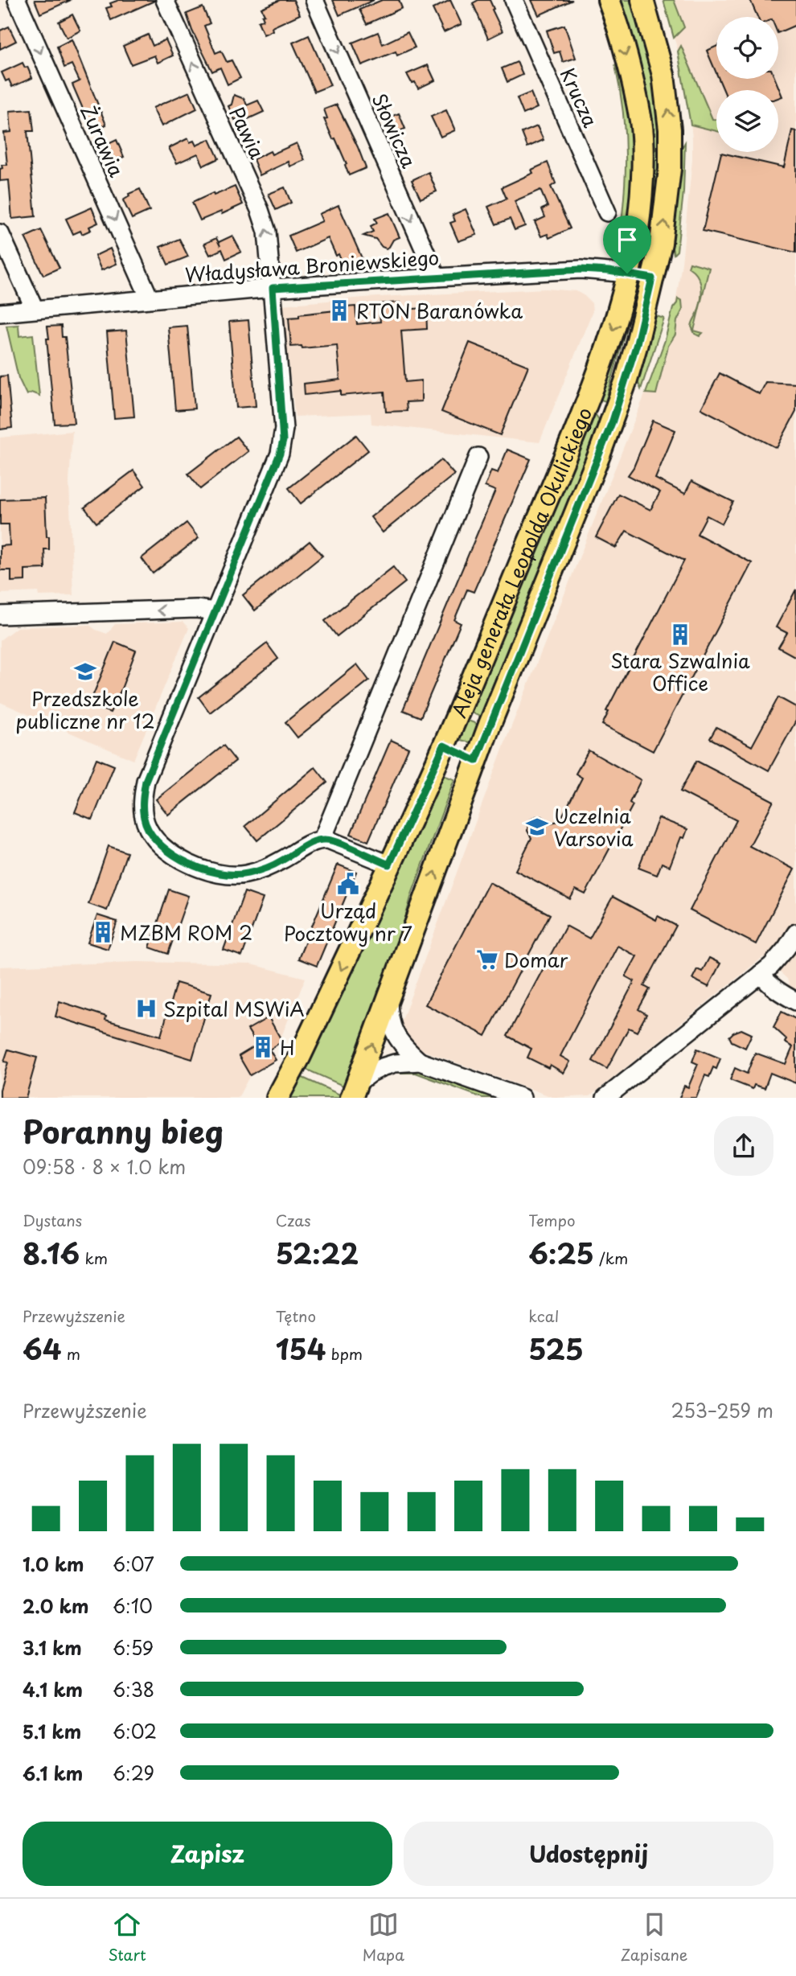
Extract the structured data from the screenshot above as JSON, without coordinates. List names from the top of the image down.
{
  "streets": {
    "main road": ["Aleja generała Leopolda Okulickiego"],
    "street": [
      "Krucza",
      "Słowicza",
      "Pawia",
      "Żurawia",
      "Władysława Broniewskiego"
    ]
  },
  "crossings": [
    ["Słowicza", "Władysława Broniewskiego"],
    ["Pawia", "Władysława Broniewskiego"],
    ["Żurawia", "Władysława Broniewskiego"],
    ["Władysława Broniewskiego", "Aleja generała Leopolda Okulickiego"]
  ],
  "one_way": ["Słowicza", "Żurawia"],
  "places": {
    "building": [
      "RTON Baranówka",
      "Stara Szwalnia Office",
      "MZBM ROM 2",
      "H"
    ],
    "school or university": ["Przedszkole publiczne nr 12", "Uczelnia Varsovia"],
    "public building": ["Urząd Pocztowy nr 7"],
    "supermarket": ["Domar"],
    "hospital": ["Szpital MSWiA"]
  },
  "page": {
    "heading": ["Poranny bieg", "09:58 · 8 × 1.0 km"],
    "stats": [
      ["Dystans", "8.16 km"],
      ["Czas", "52:22"],
      ["Tempo", "6:25 /km"],
      ["Przewyższenie", "64 m"],
      ["Tętno", "154 bpm"],
      ["kcal", "525"]
    ],
    "chart": ["Przewyższenie", "253–259 m"],
    "list": [
      {
        "name": "1.0 km",
        "note": "6:07"
      },
      {
        "name": "2.0 km",
        "note": "6:10"
      },
      {
        "name": "3.1 km",
        "note": "6:59"
      },
      {
        "name": "4.1 km",
        "note": "6:38"
      },
      {
        "name": "5.1 km",
        "note": "6:02"
      },
      {
        "name": "6.1 km",
        "note": "6:29"
      }
    ],
    "buttons": ["Zapisz", "Udostępnij"],
    "tabs": ["Start", "Mapa", "Zapisane"]
  }
}
